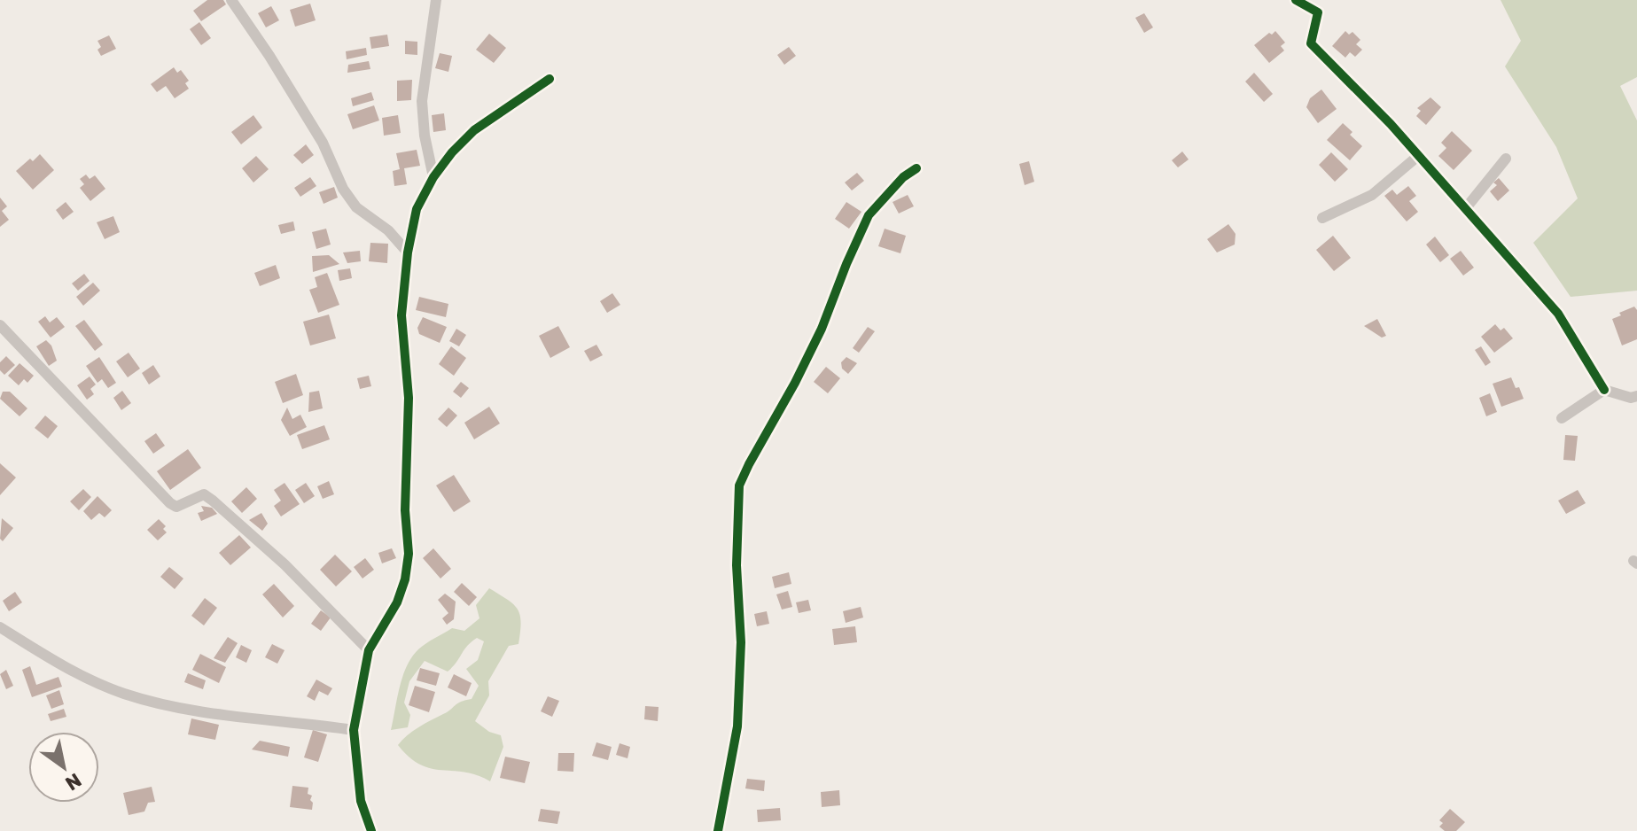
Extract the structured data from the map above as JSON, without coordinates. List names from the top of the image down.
{
  "north": "bottom right"
}
